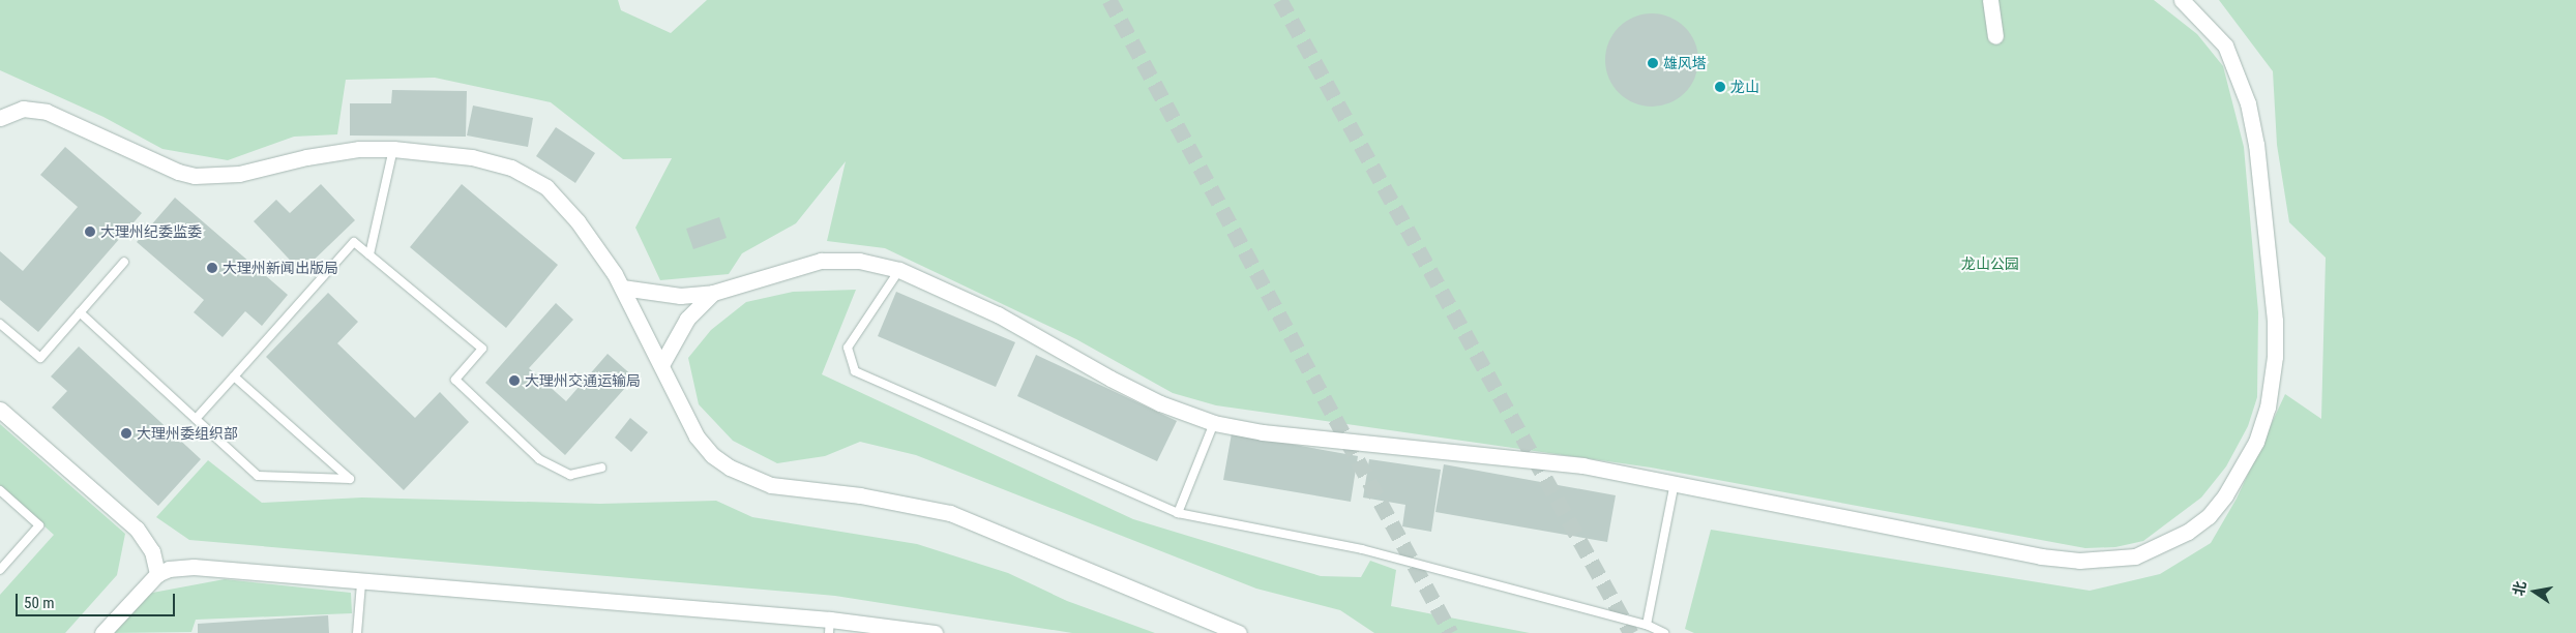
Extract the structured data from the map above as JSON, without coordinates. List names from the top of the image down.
{
  "parks": ["龙山公园"],
  "places": [
    "雄风塔",
    "龙山",
    "大理州纪委监委",
    "大理州新闻出版局",
    "大理州交通运输局",
    "大理州委组织部"
  ],
  "scale_bar": "50 m",
  "north": "left"
}
